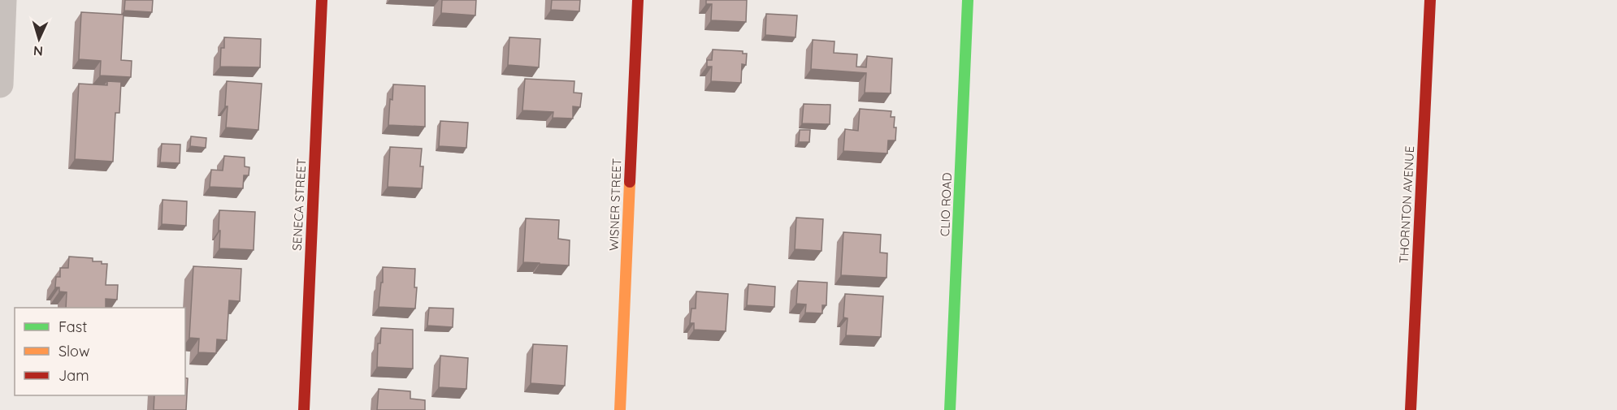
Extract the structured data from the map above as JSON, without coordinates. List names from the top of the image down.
{
  "streets": {
    "street": [
      "SENECA STREET",
      "WISNER STREET",
      "CLIO ROAD",
      "THORNTON AVENUE"
    ]
  },
  "legend": ["Fast", "Slow", "Jam"],
  "north": "bottom"
}
